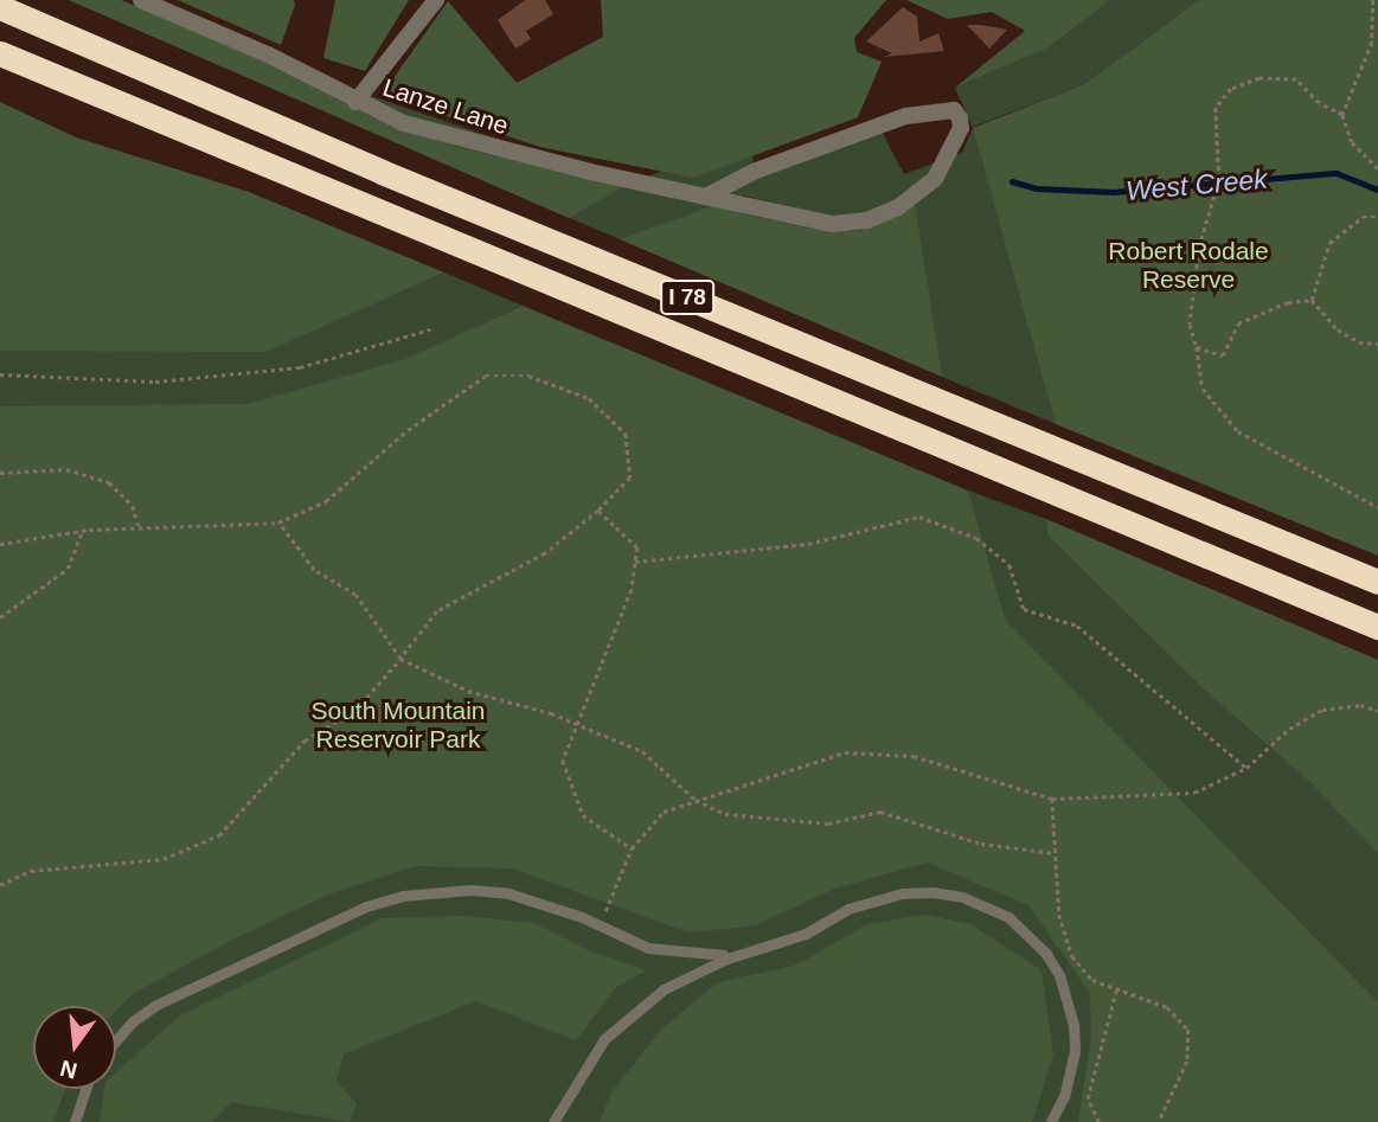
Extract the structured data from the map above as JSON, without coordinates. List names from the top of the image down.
{
  "streets": {
    "highway": ["I 78"],
    "street": ["Lanze Lane"]
  },
  "water": ["West Creek"],
  "parks": ["Robert Rodale Reserve", "South Mountain Reservoir Park"],
  "north": "bottom"
}
